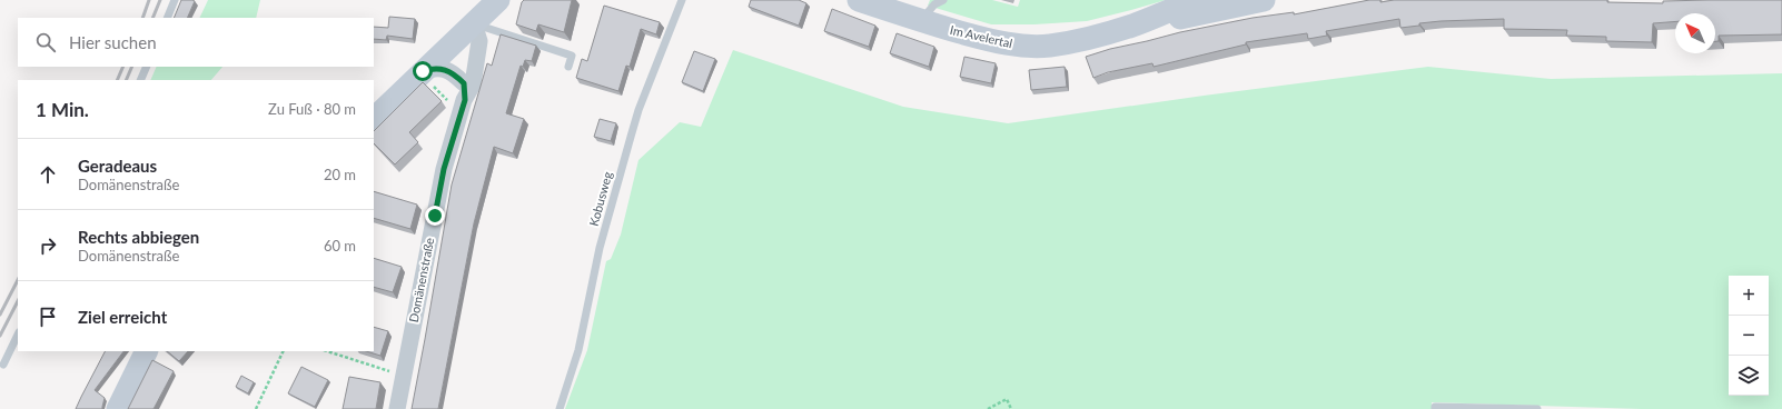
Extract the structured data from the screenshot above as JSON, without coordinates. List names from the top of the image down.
{
  "streets": {
    "main road": ["Im Avelertal"],
    "street": ["Domänenstraße"],
    "lane": ["Kobusweg"]
  },
  "north": "top left",
  "page": {
    "search": "Hier suchen",
    "heading": ["1 Min.", "Zu Fuß · 80 m"],
    "list": [
      ["Geradeaus", "Domänenstraße", "20 m"],
      ["Rechts abbiegen", "Domänenstraße", "60 m"],
      "Ziel erreicht"
    ],
    "map_buttons": ["+", "−"]
  }
}
